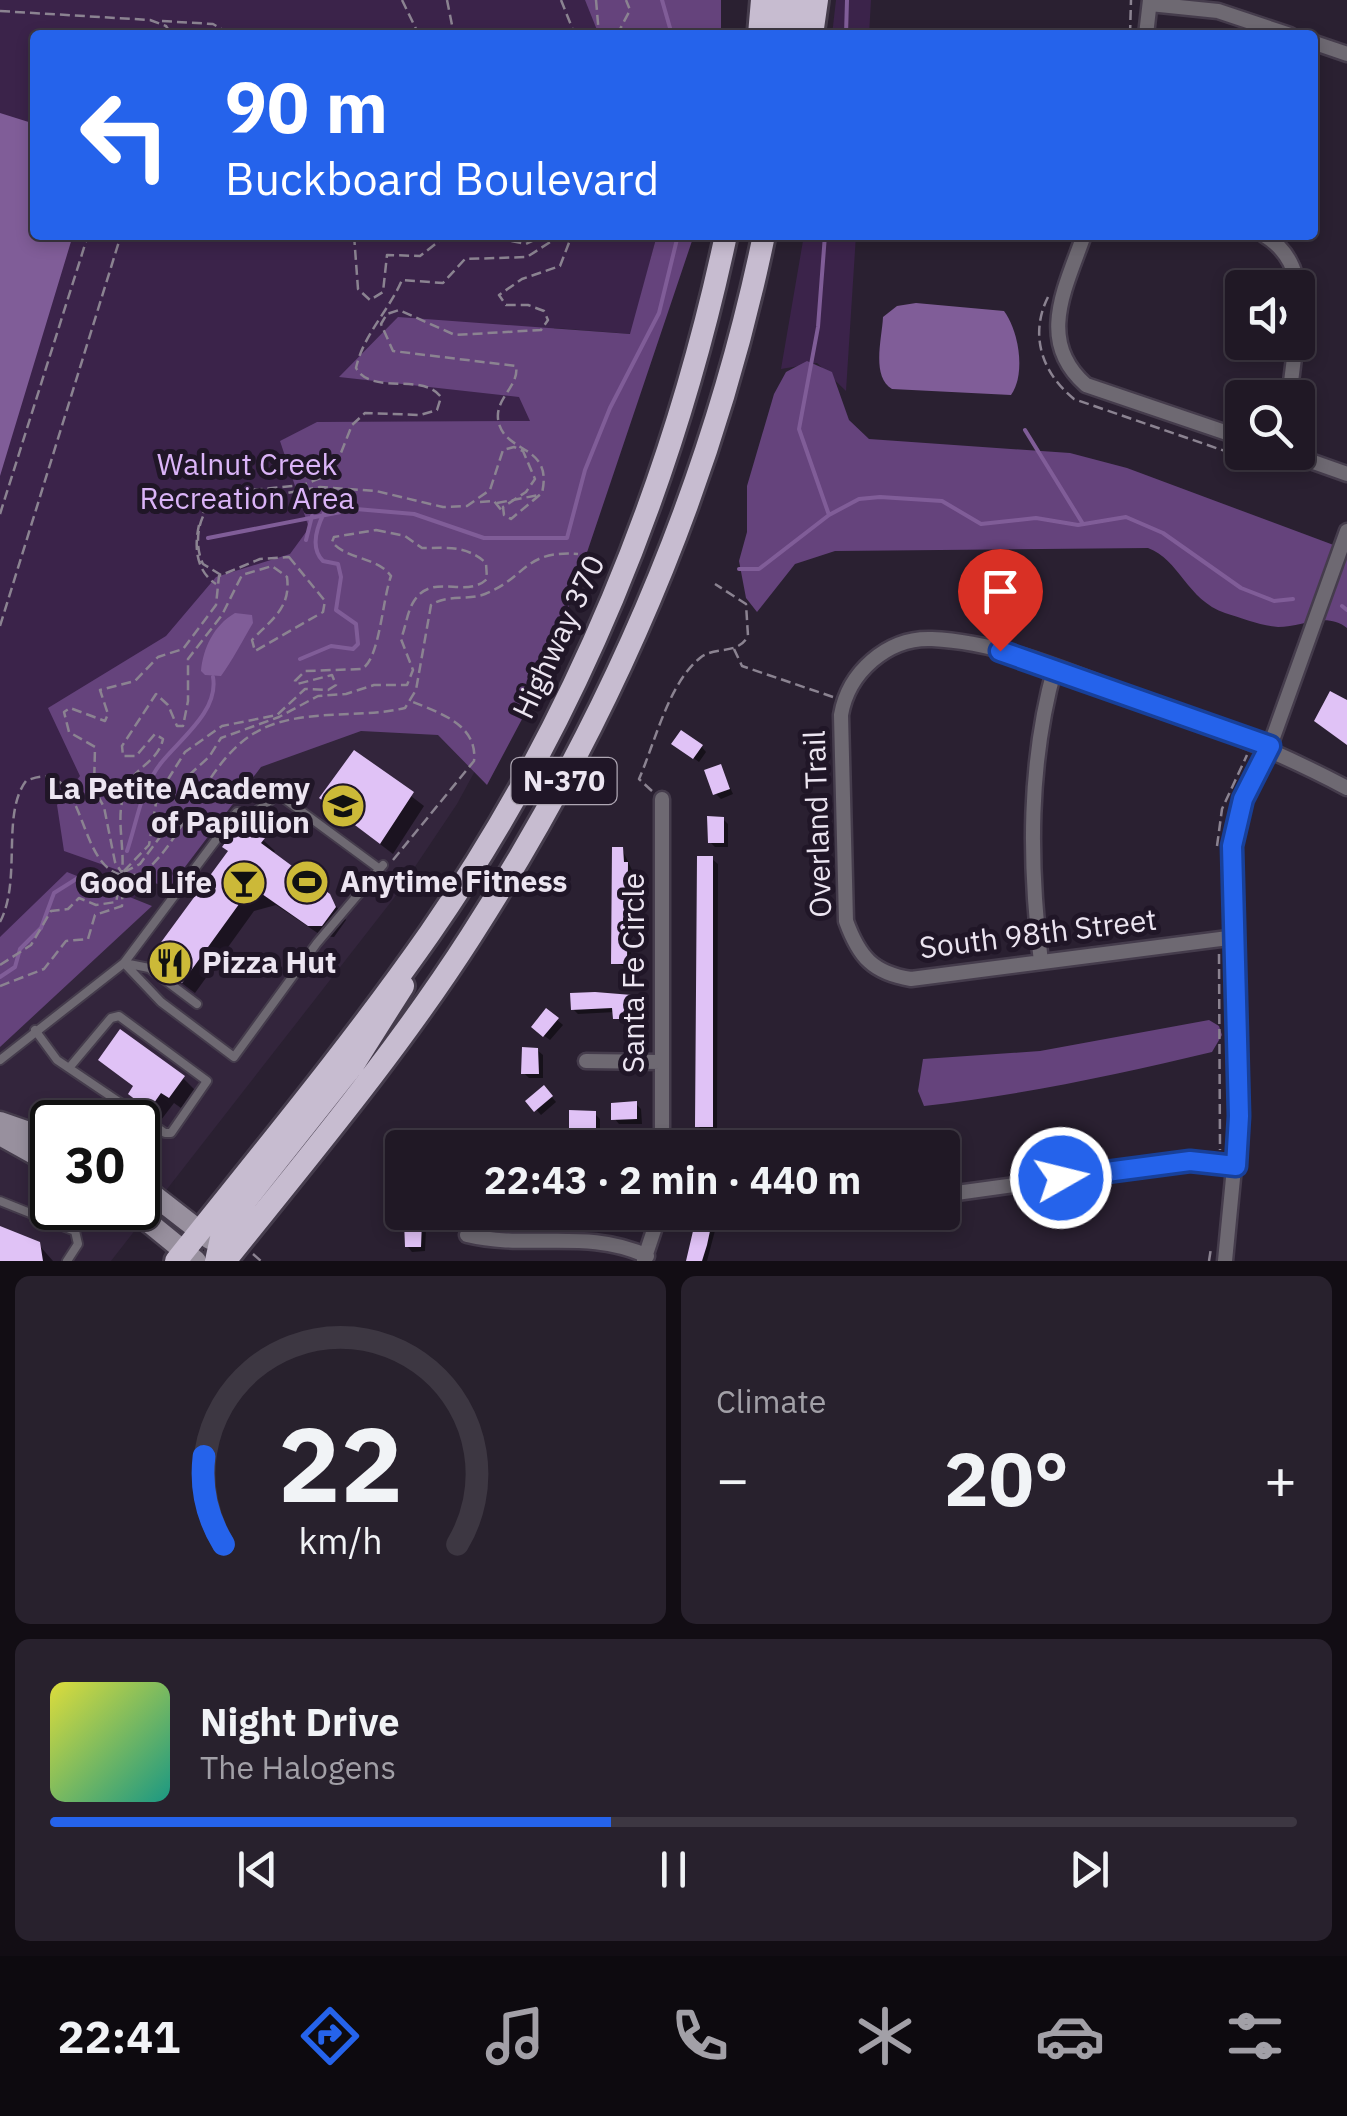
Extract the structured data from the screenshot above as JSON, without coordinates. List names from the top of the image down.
{
  "streets": {
    "highway": ["Highway 370", "N-370"],
    "street": ["Overland Trail", "South 98th Street", "Santa Fe Circle"]
  },
  "crossings": [
    ["Overland Trail", "South 98th Street"]
  ],
  "parks": ["Walnut Creek Recreation Area"],
  "places": {
    "school or university": ["La Petite Academy of Papillion"],
    "sports": ["Anytime Fitness"],
    "bar": ["Good Life"],
    "restaurant": ["Pizza Hut"]
  },
  "page": {
    "turn": ["90 m", "Buckboard Boulevard"],
    "limit": "30",
    "trip": "22:43 · 2 min · 440 m",
    "tile": "Climate",
    "heat": ["−", "20°", "+"],
    "song": ["Night Drive", "The Halogens"],
    "tabs": "22:41",
    "gauge": ["22", "km/h"]
  }
}
